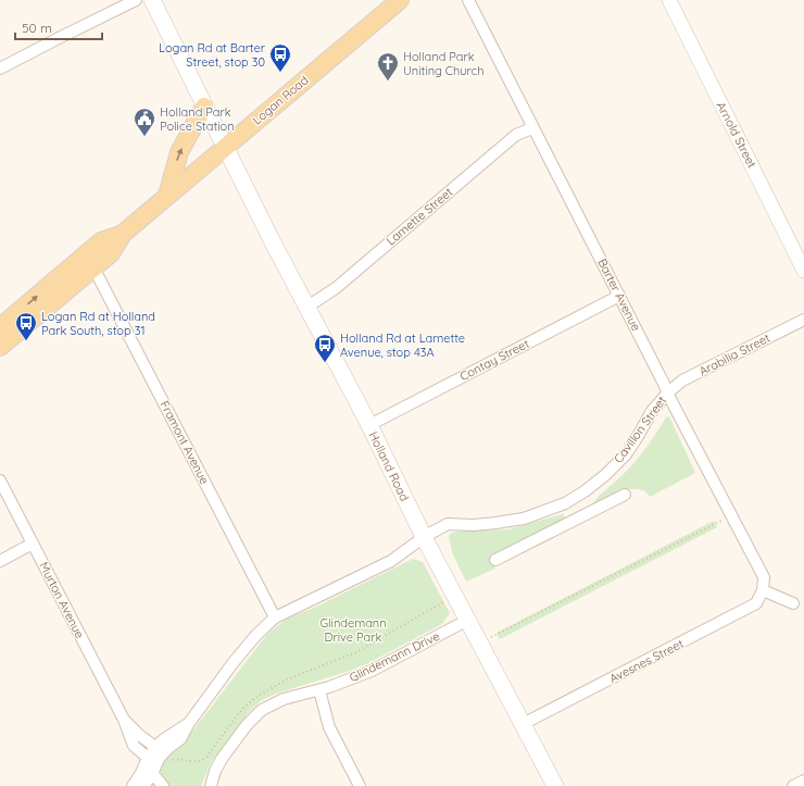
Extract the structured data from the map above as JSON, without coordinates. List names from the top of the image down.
{
  "streets": {
    "main road": ["Logan Road", "Holland Road"],
    "street": [
      "Arnold Street",
      "Lamette Street",
      "Barter Avenue",
      "Arabilia Street",
      "Contay Street",
      "Cavillon Street",
      "Framont Avenue",
      "Murton Avenue",
      "Glindemann Drive",
      "Avesnes Street"
    ]
  },
  "crossings": [
    ["Logan Road", "Framont Avenue"],
    ["Logan Road", "Holland Road"],
    ["Lamette Street", "Barter Avenue"],
    ["Lamette Street", "Holland Road"],
    ["Barter Avenue", "Arabilia Street"],
    ["Barter Avenue", "Contay Street"],
    ["Barter Avenue", "Cavillon Street"],
    ["Barter Avenue", "Avesnes Street"],
    ["Arabilia Street", "Cavillon Street"],
    ["Contay Street", "Holland Road"],
    ["Cavillon Street", "Holland Road"],
    ["Holland Road", "Glindemann Drive"],
    ["Holland Road", "Avesnes Street"]
  ],
  "parks": ["Glindemann Drive Park"],
  "places": {
    "bus stop": ["Logan Rd at Barter Street, stop 30", "Logan Rd at Holland Park South, stop 31", "Holland Rd at Lamette Avenue, stop 43A"],
    "church": ["Holland Park Uniting Church"],
    "public building": ["Holland Park Police Station"]
  },
  "scale_bar": "50 m"
}
